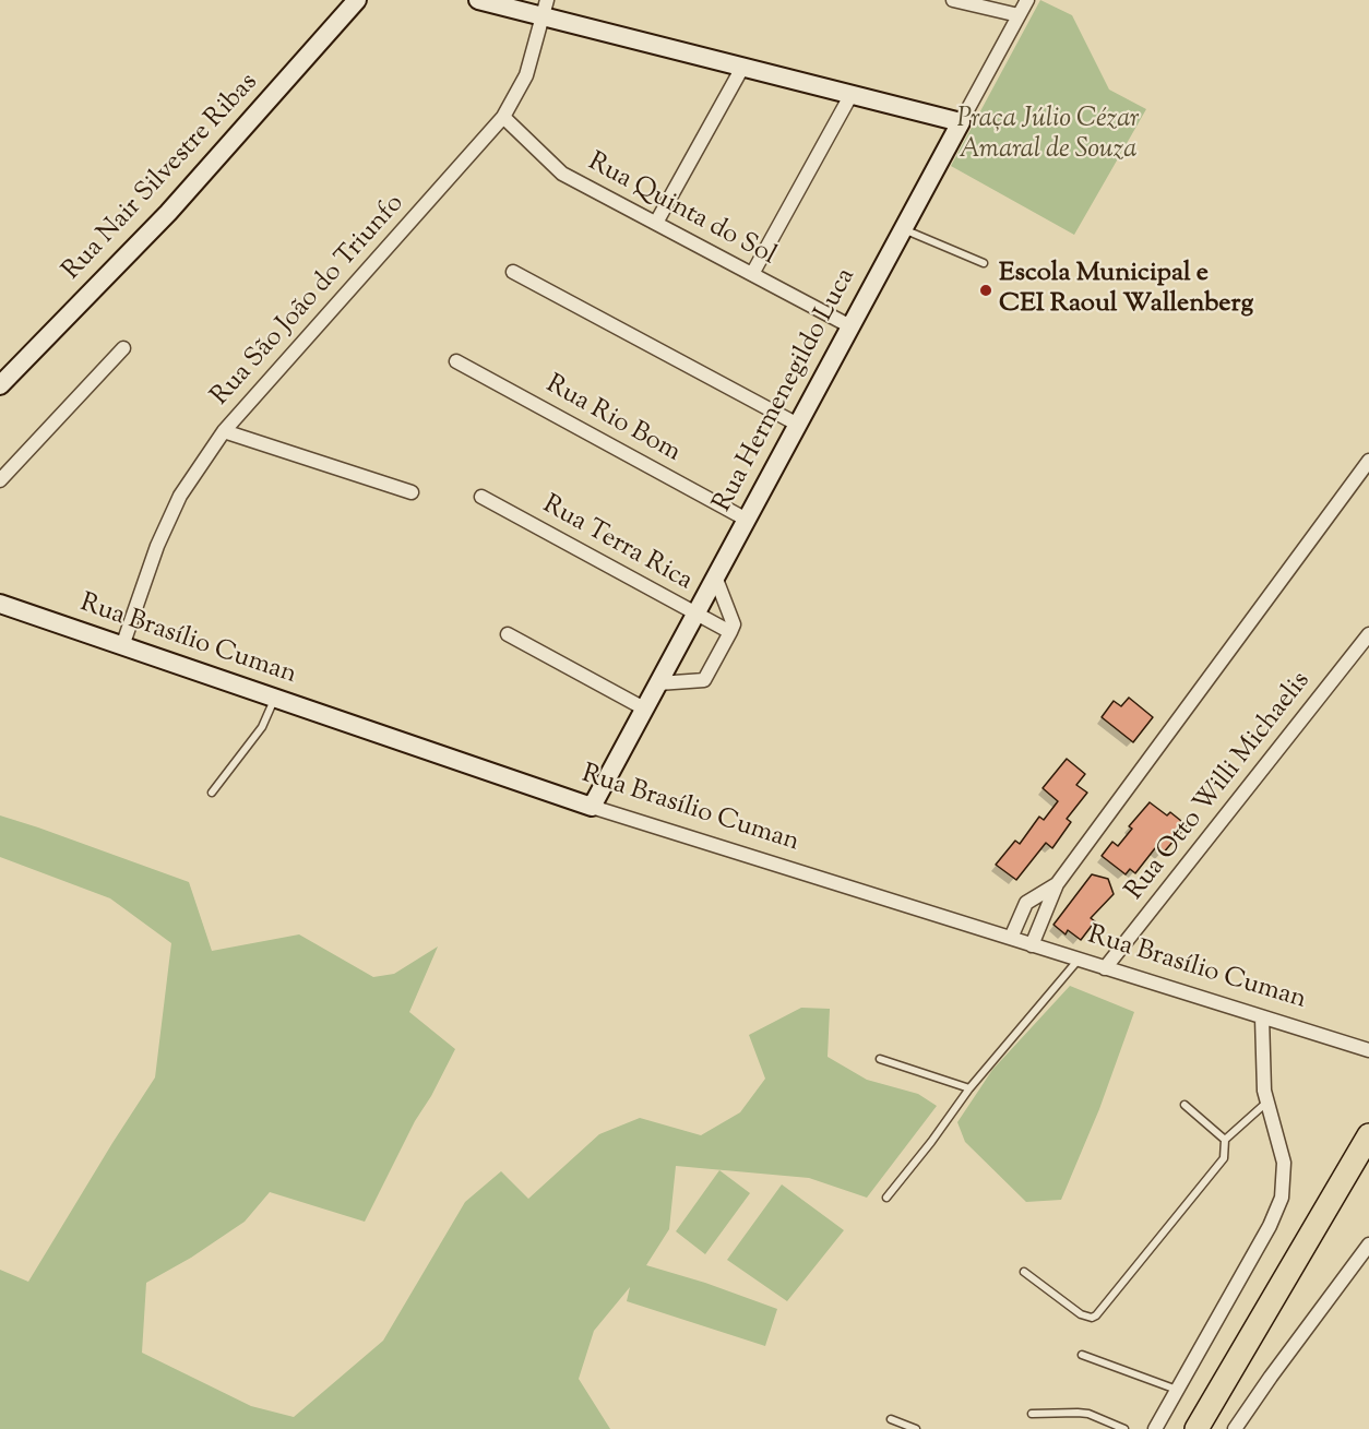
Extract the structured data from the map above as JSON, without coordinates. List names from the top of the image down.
{
  "streets": {
    "street": [
      "Rua Nair Silvestre Ribas",
      "Rua Quinta do Sol",
      "Rua São João do Triunfo",
      "Rua Hermenegildo Luca",
      "Rua Rio Bom",
      "Rua Terra Rica",
      "Rua Brasílio Cuman",
      "Rua Otto Willi Michaelis"
    ]
  },
  "crossings": [
    ["Rua Quinta do Sol", "Rua São João do Triunfo"],
    ["Rua Quinta do Sol", "Rua Hermenegildo Luca"],
    ["Rua São João do Triunfo", "Rua Brasílio Cuman"],
    ["Rua Hermenegildo Luca", "Rua Rio Bom"],
    ["Rua Hermenegildo Luca", "Rua Terra Rica"],
    ["Rua Hermenegildo Luca", "Rua Brasílio Cuman"],
    ["Rua Brasílio Cuman", "Rua Otto Willi Michaelis"]
  ],
  "parks": ["Praça Júlio Cézar Amaral de Souza"],
  "places": ["Escola Municipal e CEI Raoul Wallenberg"]
}
